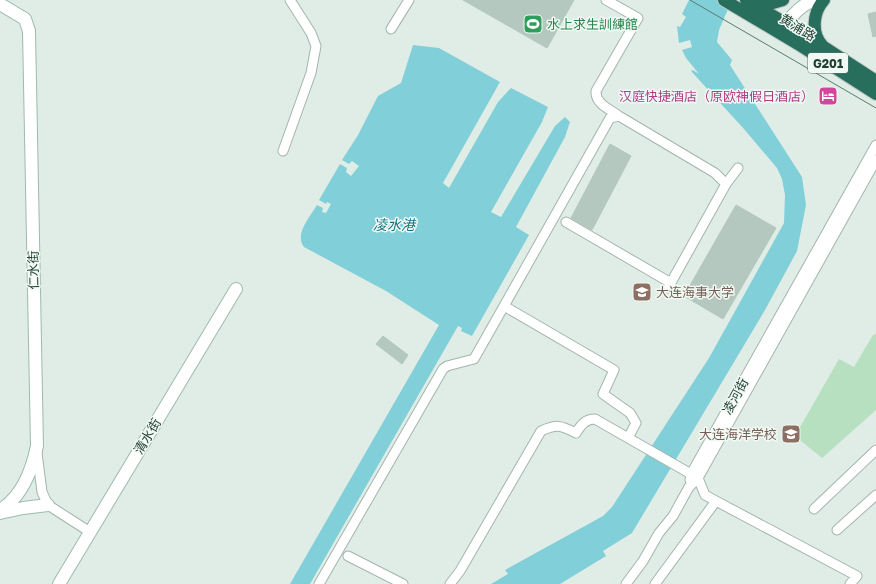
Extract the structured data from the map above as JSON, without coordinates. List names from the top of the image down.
{
  "streets": {
    "highway": ["黄浦路", "G201"],
    "street": ["仁水街", "凌河街", "清水街"]
  },
  "water": ["凌水港"],
  "places": {
    "sports": ["水上求生訓練館"],
    "hotel": ["汉庭快捷酒店（原欧神假日酒店）"],
    "school or university": ["大连海事大学", "大连海洋学校"]
  }
}
